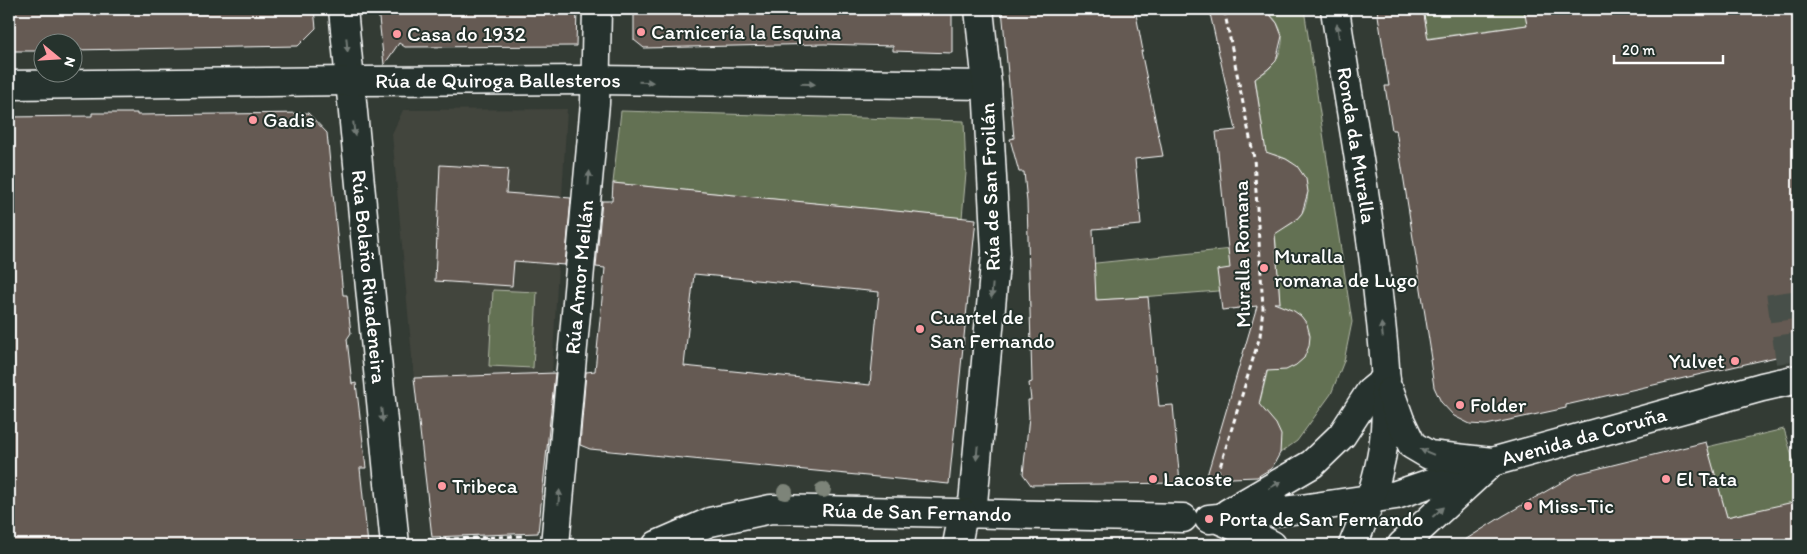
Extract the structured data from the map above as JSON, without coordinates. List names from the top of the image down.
{
  "streets": {
    "street": [
      "Rúa de Quiroga Ballesteros",
      "Ronda da Muralla",
      "Rúa de San Froilán",
      "Rúa Bolaño Rivadeneira",
      "Rúa Amor Meilán",
      "Avenida da Coruña",
      "Rúa de San Fernando"
    ],
    "path": ["Muralla Romana"]
  },
  "crossings": [
    ["Rúa de Quiroga Ballesteros", "Rúa de San Froilán"],
    ["Rúa de Quiroga Ballesteros", "Rúa Bolaño Rivadeneira"],
    ["Rúa de Quiroga Ballesteros", "Rúa Amor Meilán"],
    ["Ronda da Muralla", "Avenida da Coruña"],
    ["Ronda da Muralla", "Rúa de San Fernando"],
    ["Rúa de San Froilán", "Rúa de San Fernando"],
    ["Avenida da Coruña", "Rúa de San Fernando"]
  ],
  "one_way": [
    "Rúa de Quiroga Ballesteros",
    "Ronda da Muralla",
    "Rúa de San Froilán",
    "Rúa Bolaño Rivadeneira",
    "Rúa Amor Meilán"
  ],
  "places": [
    "Carnicería la Esquina",
    "Casa do 1932",
    "Gadis",
    "Muralla romana de Lugo",
    "Cuartel de San Fernando",
    "Yulvet",
    "Folder",
    "Lacoste",
    "El Tata",
    "Tribeca",
    "Miss-Tic",
    "Porta de San Fernando"
  ],
  "scale_bar": "20 m",
  "north": "right"
}
